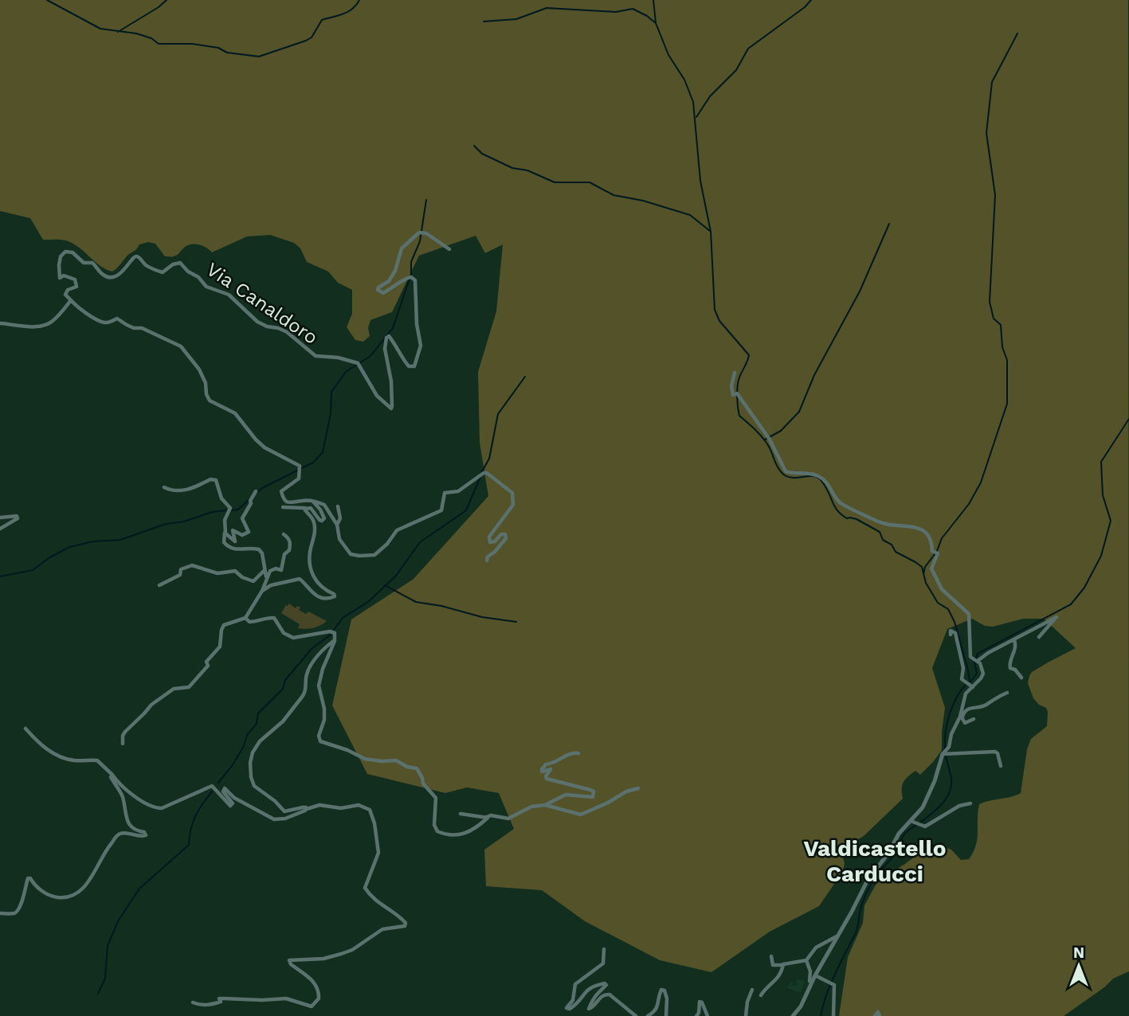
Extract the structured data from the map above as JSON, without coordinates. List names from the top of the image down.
{
  "streets": {
    "street": ["Via Canaldoro"]
  },
  "districts": ["Valdicastello Carducci"],
  "north": "top"
}
